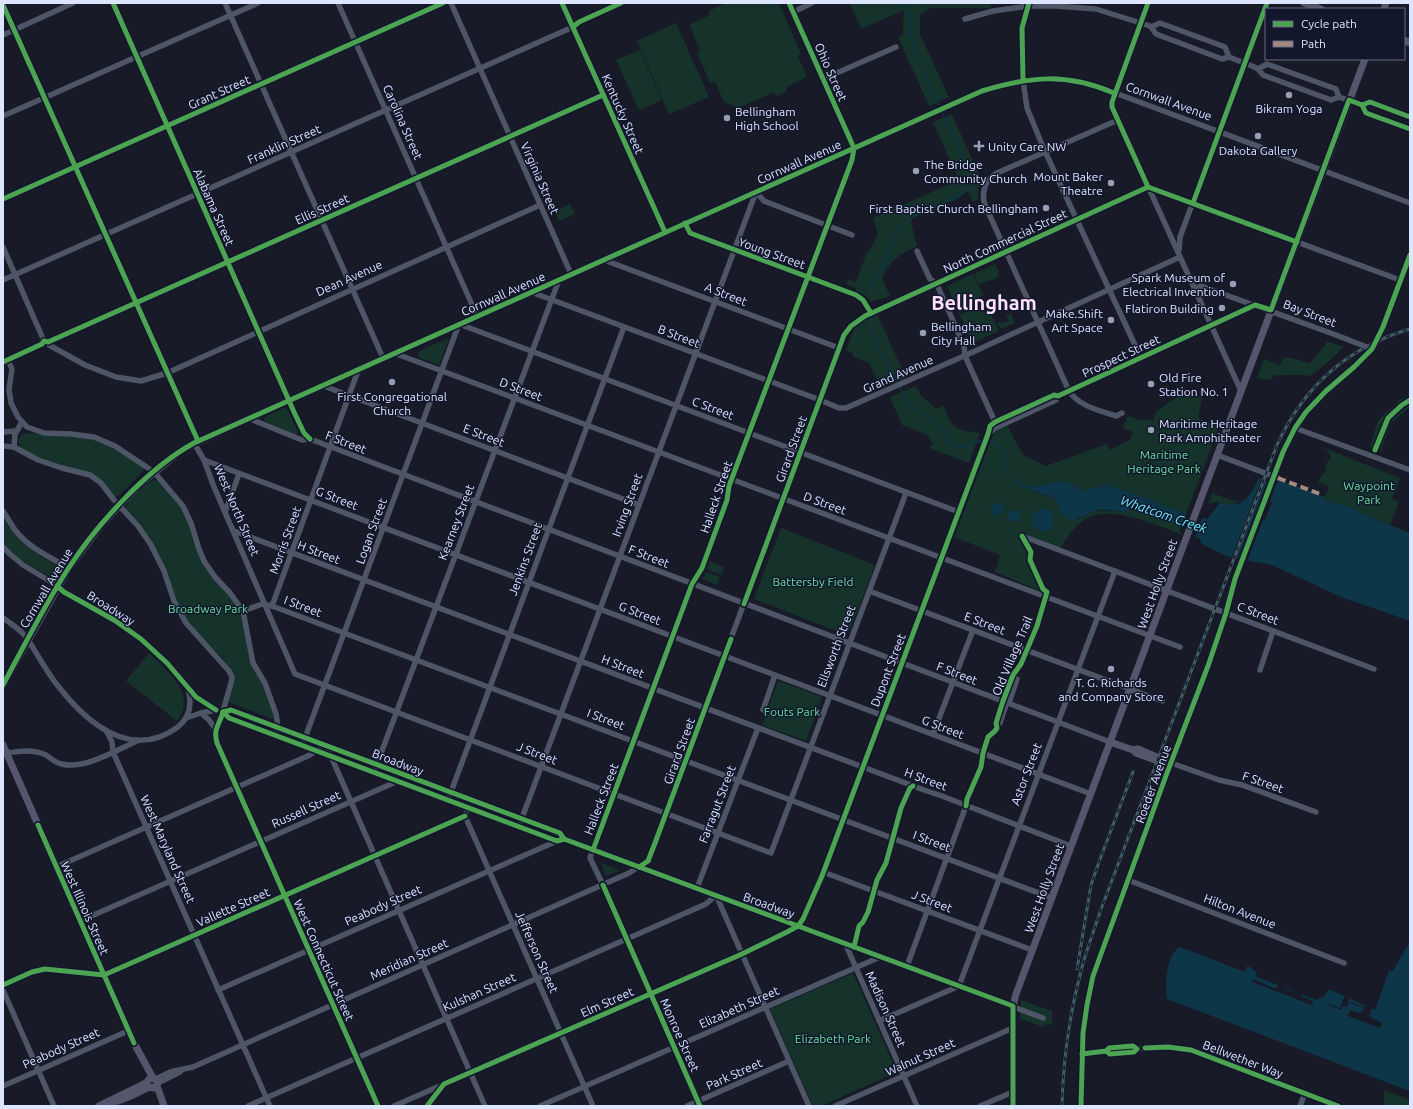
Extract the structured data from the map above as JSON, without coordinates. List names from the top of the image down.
{
  "streets": {
    "main road": [
      "Cornwall Avenue",
      "Alabama Street",
      "F Street",
      "West Holly Street",
      "Roeder Avenue",
      "West Illinois Street",
      "Meridian Street"
    ],
    "street": [
      "Ohio Street",
      "Grant Street",
      "Kentucky Street",
      "Carolina Street",
      "Franklin Street",
      "Virginia Street",
      "Ellis Street",
      "North Commercial Street",
      "Young Street",
      "Dean Avenue",
      "A Street",
      "Bay Street",
      "B Street",
      "Prospect Street",
      "Grand Avenue",
      "D Street",
      "C Street",
      "E Street",
      "Girard Street",
      "Halleck Street",
      "G Street",
      "Irving Street",
      "West North Street",
      "Kearney Street",
      "Logan Street",
      "Morris Street",
      "H Street",
      "Jenkins Street",
      "I Street",
      "Broadway",
      "Ellsworth Street",
      "Dupont Street",
      "J Street",
      "Astor Street",
      "Farragut Street",
      "Russell Street",
      "West Maryland Street",
      "Peabody Street",
      "Vallette Street",
      "Hilton Avenue",
      "Jefferson Street",
      "West Connecticut Street",
      "Kulshan Street",
      "Elm Street",
      "Elizabeth Street",
      "Madison Street",
      "Monroe Street",
      "Walnut Street",
      "Bellwether Way",
      "Park Street"
    ],
    "cycle path": ["Old Village Trail"]
  },
  "crossings": [
    ["Ohio Street", "Cornwall Avenue"],
    ["Ohio Street", "Halleck Street"],
    ["Grant Street", "Carolina Street"],
    ["Grant Street", "Alabama Street"],
    ["Grant Street", "West North Street"],
    ["Cornwall Avenue", "Kentucky Street"],
    ["Cornwall Avenue", "Carolina Street"],
    ["Cornwall Avenue", "Virginia Street"],
    ["Cornwall Avenue", "Alabama Street"],
    ["Cornwall Avenue", "Young Street"],
    ["Cornwall Avenue", "A Street"],
    ["Cornwall Avenue", "B Street"],
    ["Cornwall Avenue", "D Street"],
    ["Cornwall Avenue", "C Street"],
    ["Cornwall Avenue", "E Street"],
    ["Cornwall Avenue", "F Street"],
    ["Cornwall Avenue", "Halleck Street"],
    ["Cornwall Avenue", "Irving Street"],
    ["Cornwall Avenue", "West North Street"],
    ["Cornwall Avenue", "Kearney Street"],
    ["Cornwall Avenue", "Logan Street"],
    ["Cornwall Avenue", "Morris Street"],
    ["Cornwall Avenue", "West Holly Street"],
    ["Cornwall Avenue", "Broadway"],
    ["Kentucky Street", "Franklin Street"],
    ["Kentucky Street", "Ellis Street"],
    ["Carolina Street", "Franklin Street"],
    ["Carolina Street", "Ellis Street"],
    ["Carolina Street", "Dean Avenue"],
    ["Franklin Street", "Virginia Street"],
    ["Franklin Street", "Alabama Street"],
    ["Franklin Street", "West North Street"],
    ["Virginia Street", "Ellis Street"],
    ["Virginia Street", "Dean Avenue"],
    ["Alabama Street", "Ellis Street"],
    ["Alabama Street", "Dean Avenue"],
    ["Alabama Street", "F Street"],
    ["Ellis Street", "Dean Avenue"],
    ["Ellis Street", "West North Street"],
    ["North Commercial Street", "Young Street"],
    ["North Commercial Street", "Girard Street"],
    ["Young Street", "Girard Street"],
    ["Young Street", "Halleck Street"],
    ["Young Street", "Irving Street"],
    ["Dean Avenue", "West North Street"],
    ["A Street", "Girard Street"],
    ["A Street", "Halleck Street"],
    ["A Street", "Irving Street"],
    ["Bay Street", "Prospect Street"],
    ["Bay Street", "West Holly Street"],
    ["Bay Street", "Roeder Avenue"],
    ["B Street", "Grand Avenue"],
    ["B Street", "Girard Street"],
    ["B Street", "Halleck Street"],
    ["B Street", "Irving Street"],
    ["B Street", "Kearney Street"],
    ["B Street", "Jenkins Street"],
    ["Prospect Street", "Dupont Street"],
    ["Grand Avenue", "Girard Street"],
    ["D Street", "Girard Street"],
    ["D Street", "Halleck Street"],
    ["D Street", "Irving Street"],
    ["D Street", "Kearney Street"],
    ["D Street", "Logan Street"],
    ["D Street", "Jenkins Street"],
    ["D Street", "West Holly Street"],
    ["D Street", "Ellsworth Street"],
    ["D Street", "Dupont Street"],
    ["D Street", "Astor Street"],
    ["C Street", "Girard Street"],
    ["C Street", "Halleck Street"],
    ["C Street", "Irving Street"],
    ["C Street", "Kearney Street"],
    ["C Street", "Logan Street"],
    ["C Street", "Jenkins Street"],
    ["C Street", "West Holly Street"],
    ["C Street", "Ellsworth Street"],
    ["C Street", "Dupont Street"],
    ["C Street", "Astor Street"],
    ["C Street", "Roeder Avenue"],
    ["E Street", "Irving Street"],
    ["E Street", "Kearney Street"],
    ["E Street", "Logan Street"],
    ["E Street", "Morris Street"],
    ["E Street", "Jenkins Street"],
    ["E Street", "West Holly Street"],
    ["E Street", "Ellsworth Street"],
    ["E Street", "Dupont Street"],
    ["E Street", "Astor Street"],
    ["F Street", "Girard Street"],
    ["F Street", "Halleck Street"],
    ["F Street", "Irving Street"],
    ["F Street", "Kearney Street"],
    ["F Street", "Logan Street"],
    ["F Street", "Morris Street"],
    ["F Street", "Jenkins Street"],
    ["F Street", "West Holly Street"],
    ["F Street", "Ellsworth Street"],
    ["F Street", "Dupont Street"],
    ["F Street", "Astor Street"],
    ["F Street", "Roeder Avenue"],
    ["Girard Street", "G Street"],
    ["Girard Street", "H Street"],
    ["Girard Street", "I Street"],
    ["Girard Street", "Broadway"],
    ["Girard Street", "J Street"],
    ["Girard Street", "Meridian Street"],
    ["Halleck Street", "G Street"],
    ["Halleck Street", "H Street"],
    ["Halleck Street", "I Street"],
    ["Halleck Street", "Broadway"],
    ["Halleck Street", "J Street"],
    ["Halleck Street", "Monroe Street"],
    ["G Street", "Irving Street"],
    ["G Street", "West North Street"],
    ["G Street", "Kearney Street"],
    ["G Street", "Logan Street"],
    ["G Street", "Morris Street"],
    ["G Street", "Jenkins Street"],
    ["G Street", "West Holly Street"],
    ["G Street", "Ellsworth Street"],
    ["G Street", "Dupont Street"],
    ["G Street", "Astor Street"],
    ["Irving Street", "H Street"],
    ["Irving Street", "I Street"],
    ["Irving Street", "Broadway"],
    ["Irving Street", "J Street"],
    ["West North Street", "H Street"],
    ["West North Street", "I Street"],
    ["West North Street", "J Street"],
    ["Kearney Street", "H Street"],
    ["Kearney Street", "I Street"],
    ["Kearney Street", "Broadway"],
    ["Kearney Street", "J Street"],
    ["Logan Street", "H Street"],
    ["Logan Street", "I Street"],
    ["Logan Street", "Broadway"],
    ["Logan Street", "J Street"],
    ["Morris Street", "H Street"],
    ["Morris Street", "I Street"],
    ["H Street", "Jenkins Street"],
    ["H Street", "West Holly Street"],
    ["H Street", "Ellsworth Street"],
    ["H Street", "Dupont Street"],
    ["H Street", "Astor Street"],
    ["H Street", "Farragut Street"],
    ["Jenkins Street", "I Street"],
    ["Jenkins Street", "Broadway"],
    ["Jenkins Street", "J Street"],
    ["West Holly Street", "I Street"],
    ["West Holly Street", "Broadway"],
    ["West Holly Street", "J Street"],
    ["West Holly Street", "Walnut Street"],
    ["I Street", "Ellsworth Street"],
    ["I Street", "Dupont Street"],
    ["I Street", "Astor Street"],
    ["I Street", "Farragut Street"],
    ["Broadway", "Dupont Street"],
    ["Broadway", "Astor Street"],
    ["Broadway", "Farragut Street"],
    ["Broadway", "Russell Street"],
    ["Broadway", "Peabody Street"],
    ["Broadway", "Meridian Street"],
    ["Broadway", "Kulshan Street"],
    ["Broadway", "Elm Street"],
    ["Broadway", "Elizabeth Street"],
    ["Broadway", "Madison Street"],
    ["Broadway", "Monroe Street"],
    ["Ellsworth Street", "J Street"],
    ["Dupont Street", "J Street"],
    ["Dupont Street", "Elm Street"],
    ["J Street", "Astor Street"],
    ["J Street", "Farragut Street"],
    ["Roeder Avenue", "Hilton Avenue"],
    ["Roeder Avenue", "Bellwether Way"],
    ["Russell Street", "West Maryland Street"],
    ["Russell Street", "West Illinois Street"],
    ["Russell Street", "West Connecticut Street"],
    ["West Maryland Street", "Peabody Street"],
    ["West Maryland Street", "Vallette Street"],
    ["West Maryland Street", "Meridian Street"],
    ["West Maryland Street", "Kulshan Street"],
    ["Peabody Street", "West Illinois Street"],
    ["Peabody Street", "Jefferson Street"],
    ["Peabody Street", "West Connecticut Street"],
    ["Vallette Street", "West Illinois Street"],
    ["Vallette Street", "Jefferson Street"],
    ["Vallette Street", "West Connecticut Street"],
    ["West Illinois Street", "Meridian Street"],
    ["Jefferson Street", "Meridian Street"],
    ["Jefferson Street", "Kulshan Street"],
    ["Jefferson Street", "Elm Street"],
    ["Jefferson Street", "Elizabeth Street"],
    ["Meridian Street", "West Connecticut Street"],
    ["Meridian Street", "Monroe Street"],
    ["West Connecticut Street", "Kulshan Street"],
    ["Kulshan Street", "Monroe Street"],
    ["Elm Street", "Monroe Street"],
    ["Elizabeth Street", "Madison Street"],
    ["Elizabeth Street", "Monroe Street"],
    ["Madison Street", "Walnut Street"],
    ["Monroe Street", "Park Street"]
  ],
  "districts": ["Bellingham"],
  "water": ["Whatcom Creek"],
  "parks": [
    "Maritime Heritage Park",
    "Waypoint Park",
    "Battersby Field",
    "Broadway Park",
    "Fouts Park",
    "Elizabeth Park"
  ],
  "places": {
    "other": [
      "Bikram Yoga",
      "Bellingham High School",
      "Dakota Gallery",
      "The Bridge Community Church",
      "Mount Baker Theatre",
      "First Baptist Church Bellingham",
      "Spark Museum of Electrical Invention",
      "Flatiron Building",
      "Make.Shift Art Space",
      "Bellingham City Hall",
      "First Congregational Church",
      "Old Fire Station No. 1",
      "Maritime Heritage Park Amphitheater",
      "T. G. Richards and Company Store"
    ],
    "health": ["Unity Care NW"]
  },
  "legend": ["Cycle path", "Path"]
}
